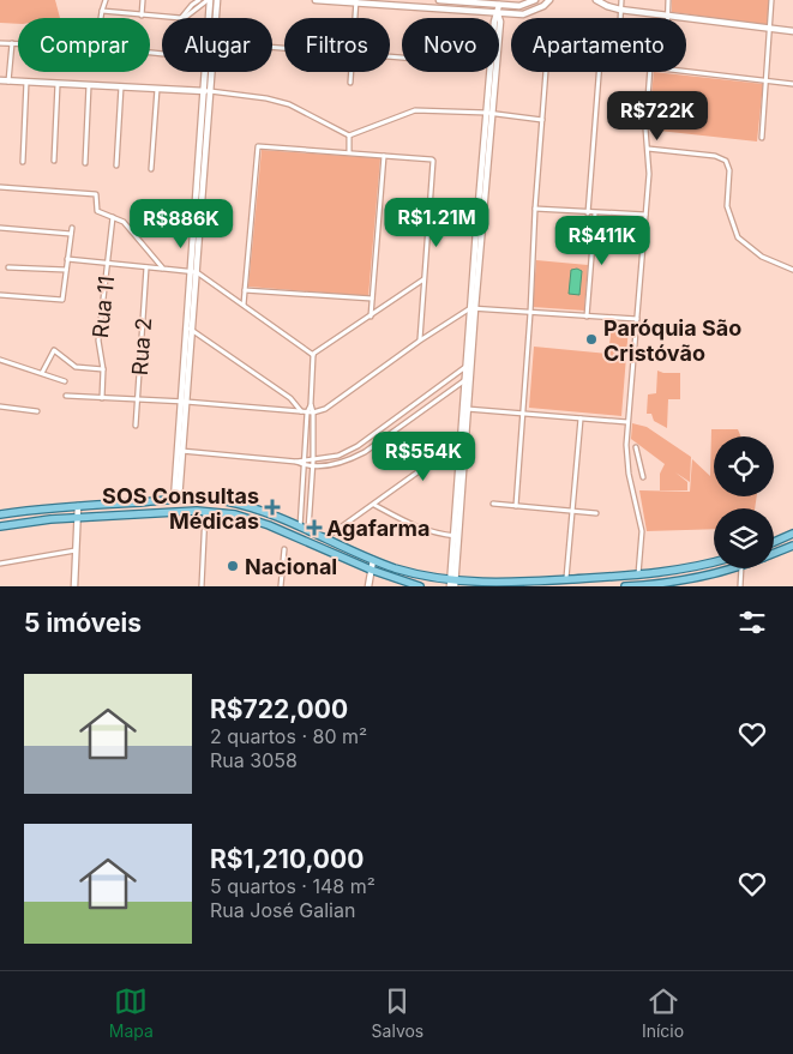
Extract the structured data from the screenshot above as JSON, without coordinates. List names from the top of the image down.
{
  "streets": {
    "street": ["Rua 11", "Rua 2"]
  },
  "places": {
    "other": ["Paróquia São Cristóvão", "Nacional"],
    "health": ["SOS Consultas Médicas", "Agafarma"]
  },
  "page": {
    "chip": [
      "Comprar",
      "Alugar",
      "Filtros",
      "Novo",
      "Apartamento"
    ],
    "price": [
      "R$722K",
      "R$1.21M",
      "R$886K",
      "R$411K",
      "R$554K"
    ],
    "heading": "5 imóveis",
    "list": [
      {
        "name": "R$722,000",
        "note": "2 quartos · 80 m² · Rua 3058"
      },
      {
        "name": "R$1,210,000",
        "note": "5 quartos · 148 m² · Rua José Galian"
      }
    ],
    "tabs": ["Mapa", "Salvos", "Início"]
  }
}
